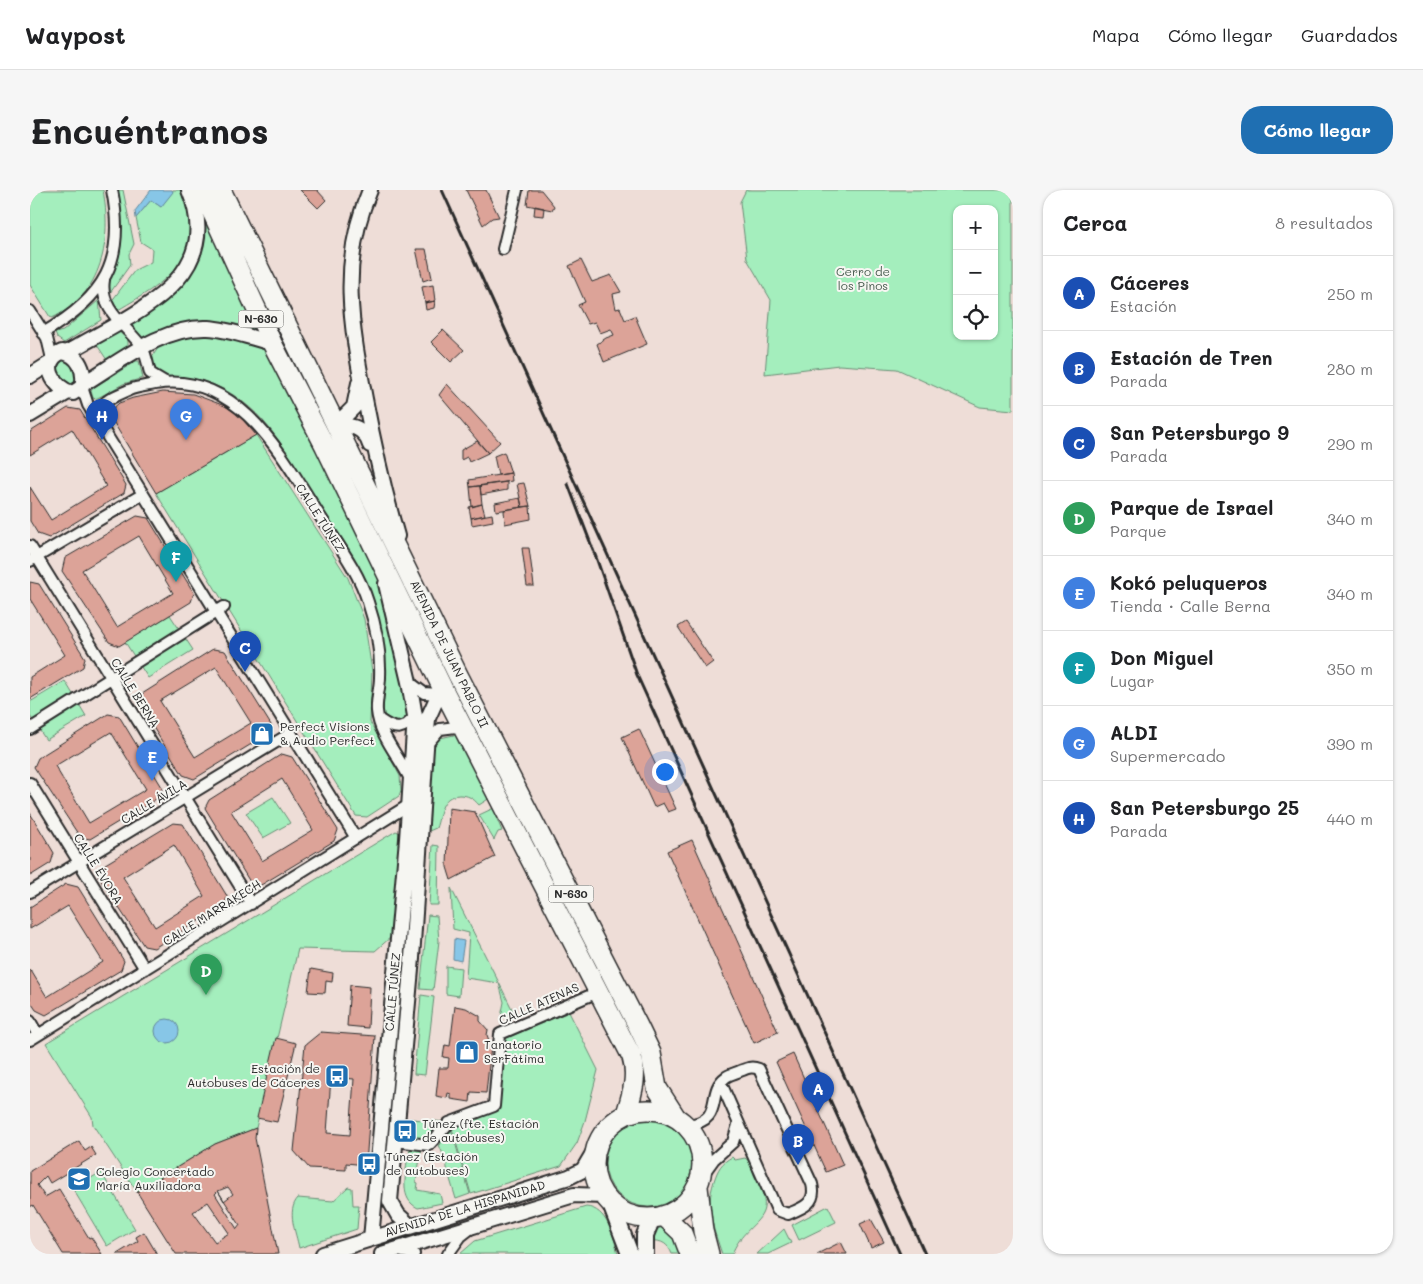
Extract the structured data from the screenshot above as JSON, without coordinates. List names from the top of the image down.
{
  "streets": {
    "highway": ["N-630", "AVENIDA DE JUAN PABLO II"],
    "main road": ["CALLE TÚNEZ", "AVENIDA DE LA HISPANIDAD"],
    "street": [
      "CALLE BERNA",
      "CALLE ÁVILA",
      "CALLE ÉVORA",
      "CALLE MARRAKECH",
      "CALLE ATENAS"
    ]
  },
  "crossings": [
    ["N-630", "AVENIDA DE JUAN PABLO II"],
    ["N-630", "AVENIDA DE LA HISPANIDAD"],
    ["CALLE TÚNEZ", "AVENIDA DE JUAN PABLO II"],
    ["CALLE TÚNEZ", "CALLE MARRAKECH"],
    ["CALLE TÚNEZ", "CALLE ATENAS"],
    ["CALLE TÚNEZ", "AVENIDA DE LA HISPANIDAD"],
    ["AVENIDA DE JUAN PABLO II", "AVENIDA DE LA HISPANIDAD"],
    ["CALLE BERNA", "CALLE ÁVILA"],
    ["CALLE BERNA", "CALLE MARRAKECH"],
    ["CALLE ÁVILA", "CALLE ÉVORA"],
    ["CALLE ÉVORA", "CALLE MARRAKECH"]
  ],
  "parks": ["Cerro de los Pinos"],
  "places": {
    "shop": ["Perfect Visions & Audio Perfect", "Tanatorio SerFátima"],
    "bus stop": ["Estación de Autobuses de Cáceres", "Túnez (fte. Estación de autobuses)", "Túnez (Estación de autobuses)"],
    "school or university": ["Colegio Concertado María Auxiliadora"]
  },
  "page": {
    "header": "Waypost",
    "nav": ["Mapa", "Cómo llegar", "Guardados"],
    "buttons": "Cómo llegar",
    "title": "Encuéntranos",
    "heading": ["Cerca", "8 resultados"],
    "map_buttons": ["+", "−"],
    "list": [
      {
        "mark": "A",
        "name": "Cáceres",
        "note": "Estación",
        "value": "250 m"
      },
      {
        "mark": "B",
        "name": "Estación de Tren",
        "note": "Parada",
        "value": "280 m"
      },
      {
        "mark": "C",
        "name": "San Petersburgo 9",
        "note": "Parada",
        "value": "290 m"
      },
      {
        "mark": "D",
        "name": "Parque de Israel",
        "note": "Parque",
        "value": "340 m"
      },
      {
        "mark": "E",
        "name": "Kokó peluqueros",
        "note": "Tienda · Calle Berna",
        "value": "340 m"
      },
      {
        "mark": "F",
        "name": "Don Miguel",
        "note": "Lugar",
        "value": "350 m"
      },
      {
        "mark": "G",
        "name": "ALDI",
        "note": "Supermercado",
        "value": "390 m"
      },
      {
        "mark": "H",
        "name": "San Petersburgo 25",
        "note": "Parada",
        "value": "440 m"
      }
    ],
    "pins": [
      "G",
      "H",
      "F",
      "C",
      "E",
      "D",
      "A",
      "B"
    ]
  }
}
